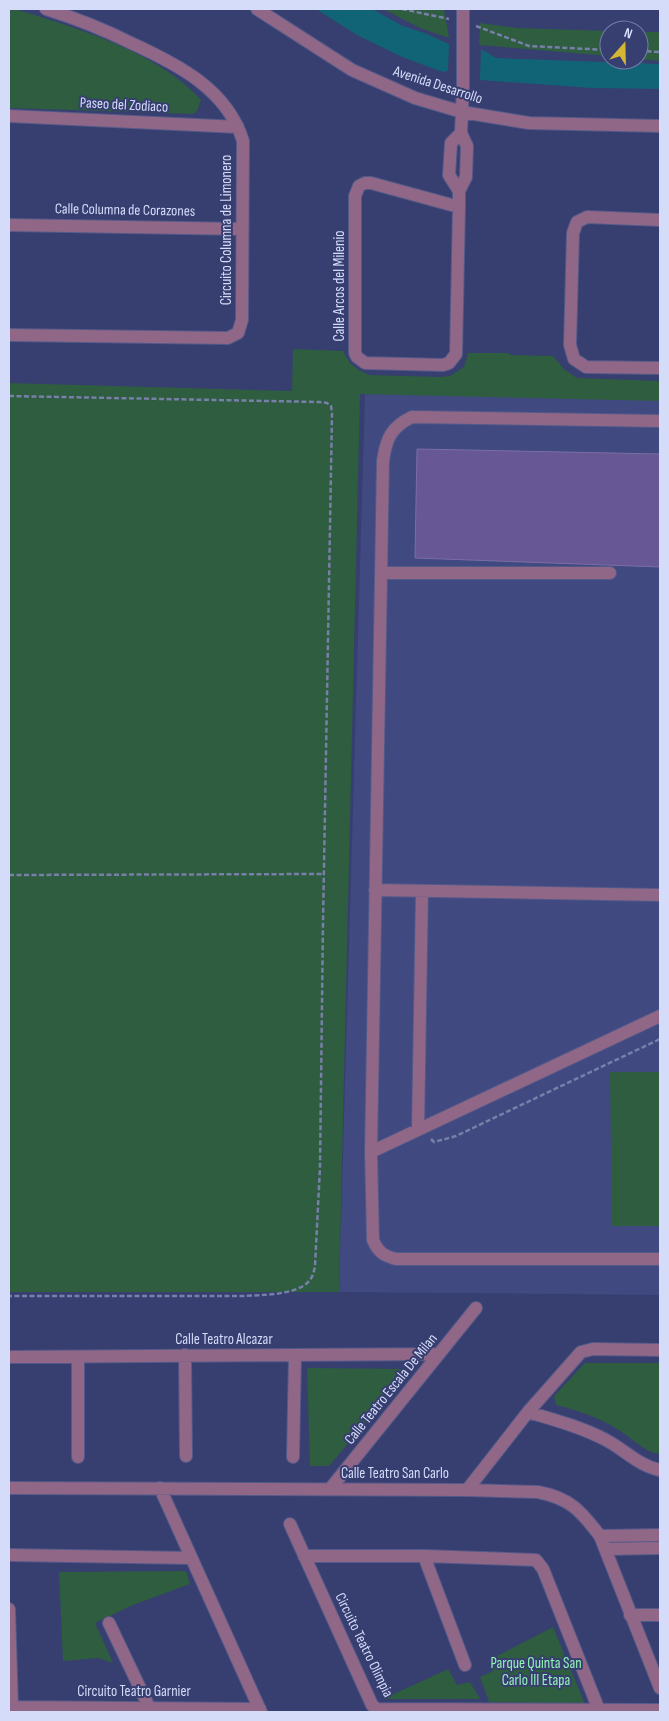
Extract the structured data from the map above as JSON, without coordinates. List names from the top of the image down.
{
  "streets": {
    "street": [
      "Avenida Desarrollo",
      "Paseo del Zodiaco",
      "Calle Columna de Corazones",
      "Circuito Columna de Limonero",
      "Calle Arcos del Milenio",
      "Calle Teatro Alcazar",
      "Calle Teatro Escala De Milan",
      "Calle Teatro San Carlo",
      "Circuito Teatro Olimpia",
      "Circuito Teatro Garnier"
    ]
  },
  "crossings": [
    ["Avenida Desarrollo", "Calle Arcos del Milenio"],
    ["Paseo del Zodiaco", "Circuito Columna de Limonero"],
    ["Calle Columna de Corazones", "Circuito Columna de Limonero"],
    ["Calle Teatro Alcazar", "Calle Teatro Escala De Milan"],
    ["Calle Teatro Escala De Milan", "Calle Teatro San Carlo"],
    ["Calle Teatro San Carlo", "Circuito Teatro Garnier"]
  ],
  "parks": ["Parque Quinta San Carlo III Etapa"],
  "north": "top"
}
